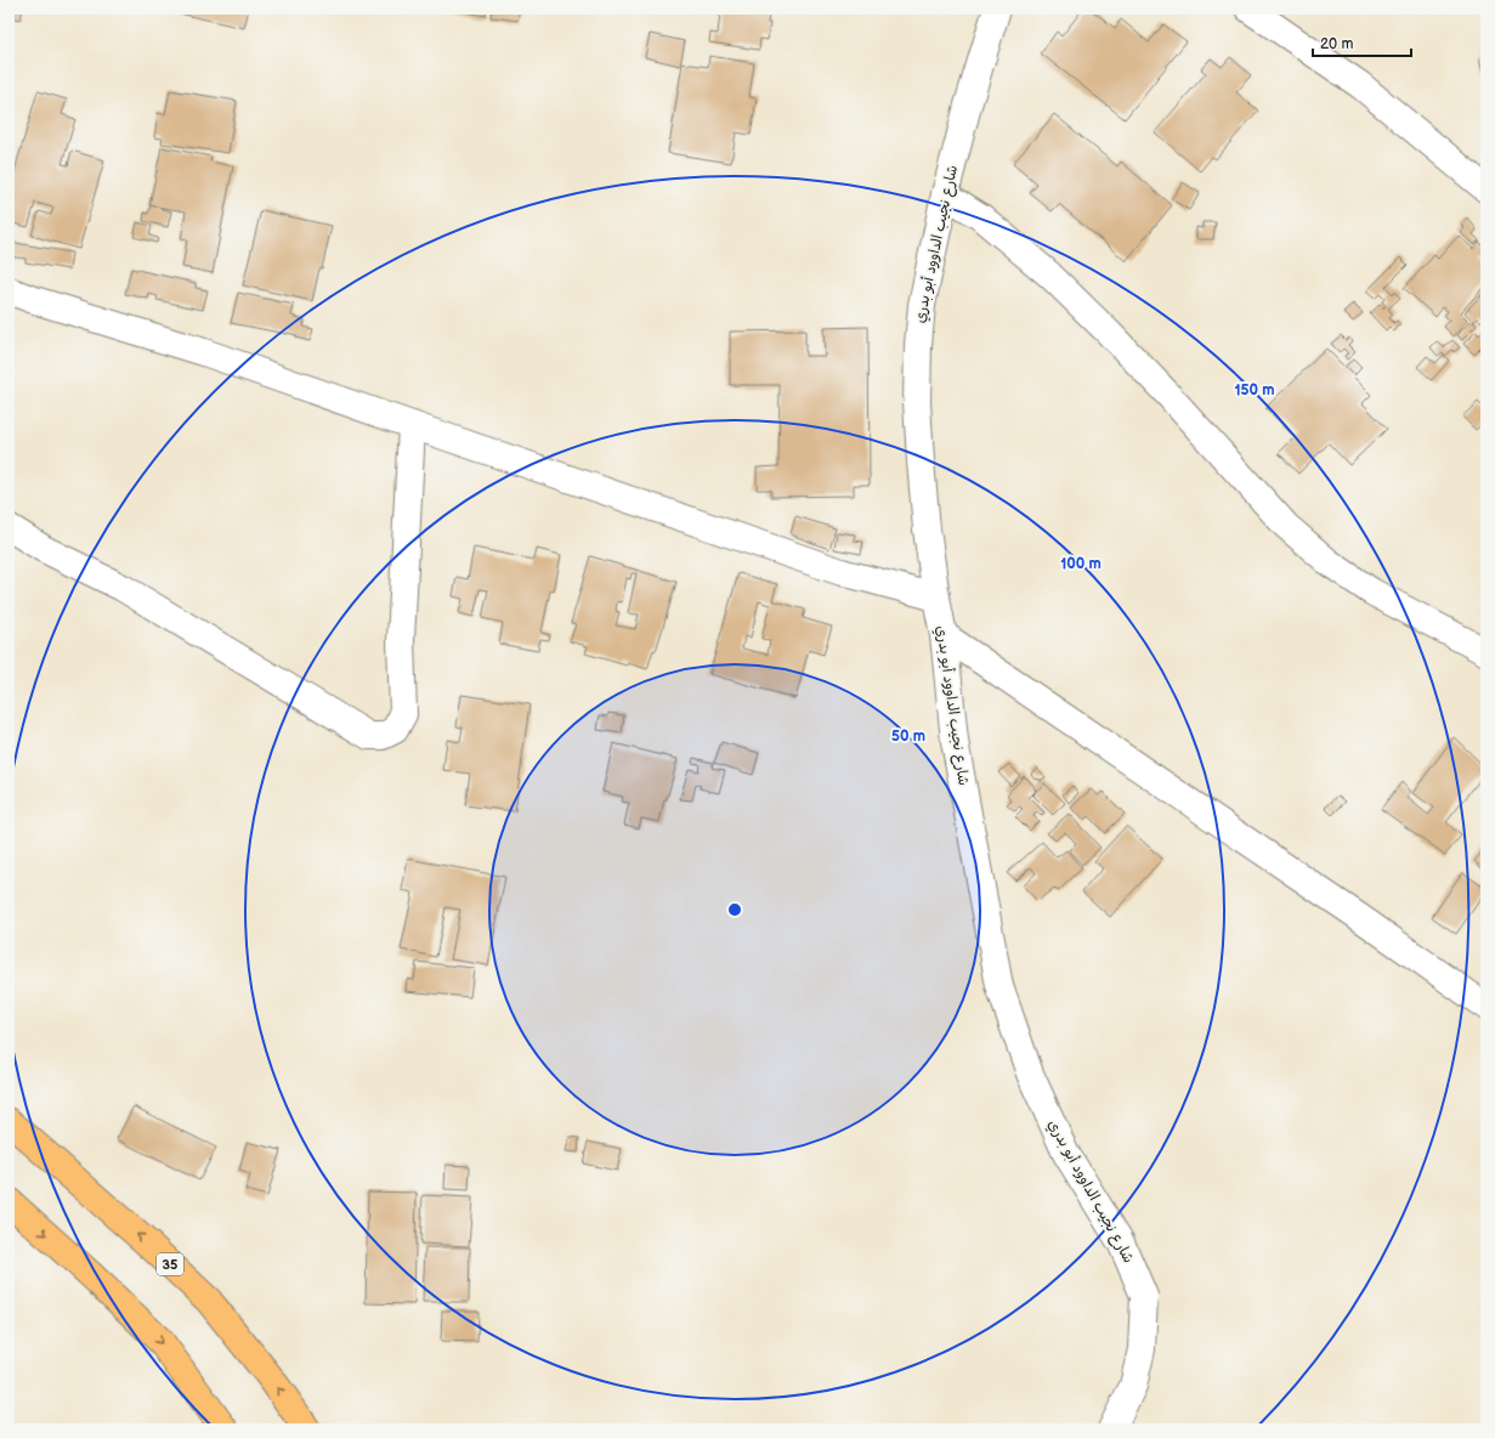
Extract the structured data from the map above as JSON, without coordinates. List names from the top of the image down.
{
  "streets": {
    "highway": ["35"],
    "street": ["شارع نجيب الداوود أبو بدري"]
  },
  "scale_bar": "20 m",
  "rings": ["150 m", "100 m", "50 m"]
}
